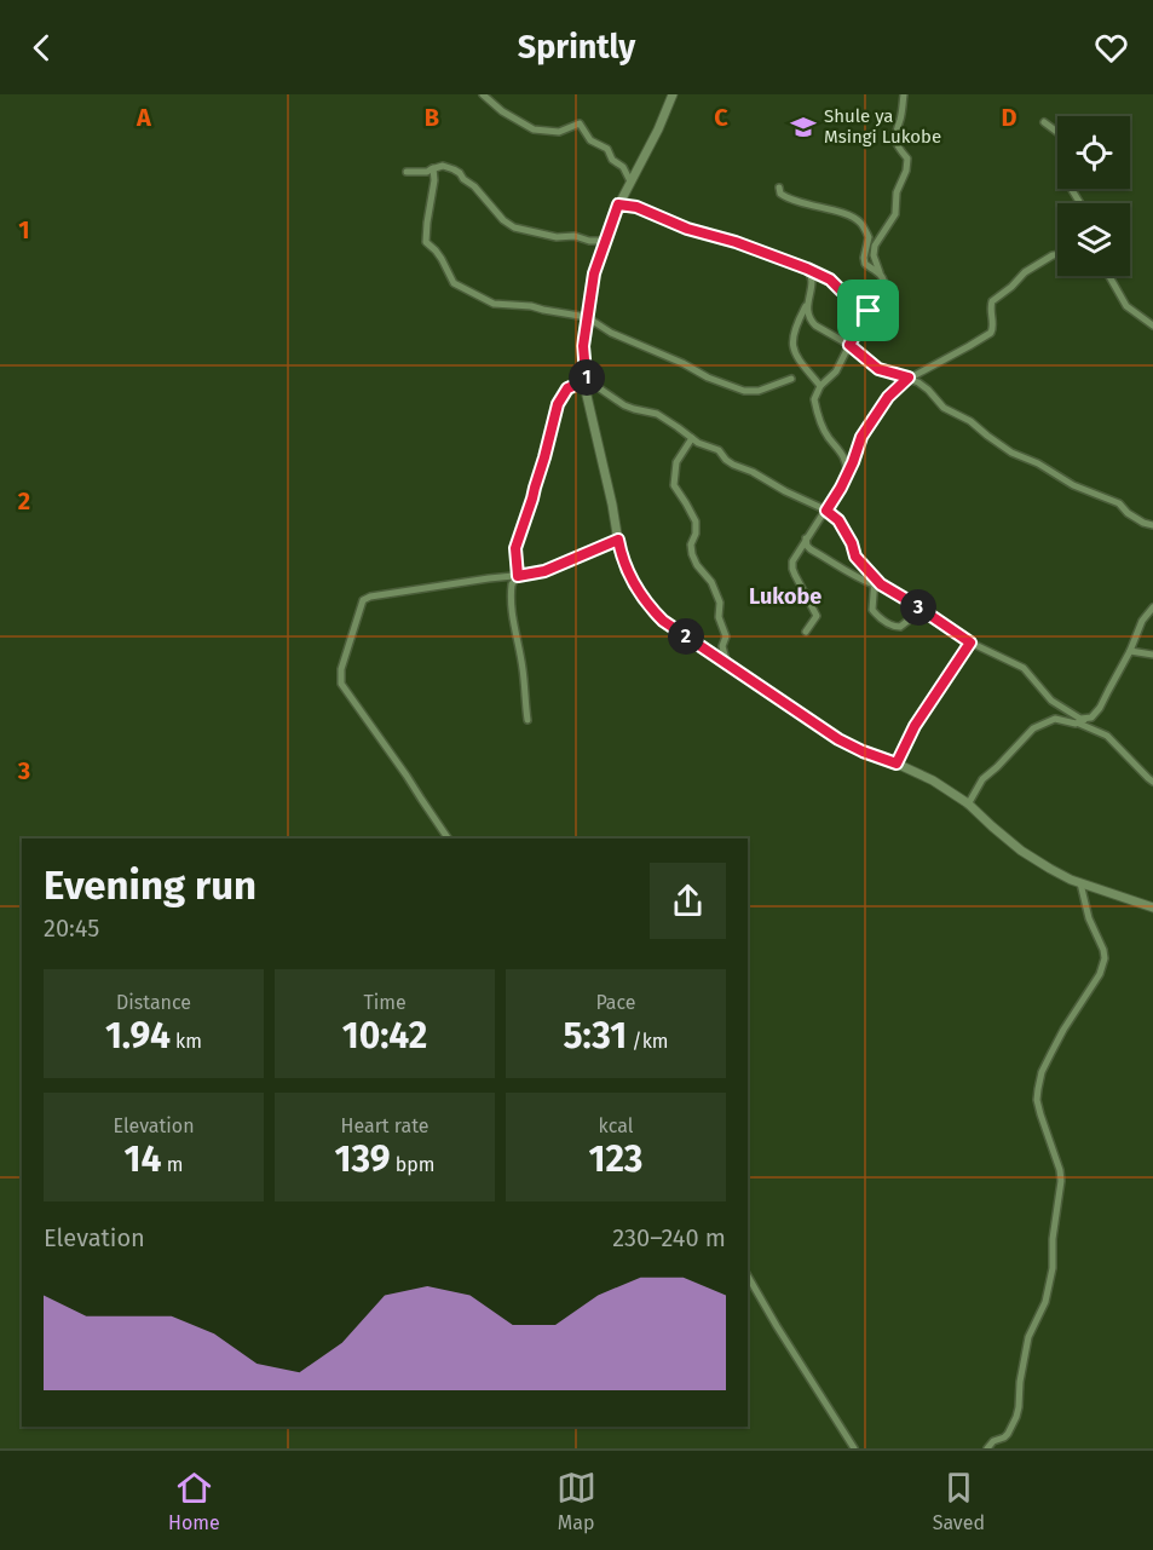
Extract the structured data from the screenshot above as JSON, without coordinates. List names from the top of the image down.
{
  "districts": ["Lukobe"],
  "places": {
    "school or university": ["Shule ya Msingi Lukobe"]
  },
  "page": {
    "header": "Sprintly",
    "pins": ["1", "3", "2"],
    "heading": ["Evening run", "20:45"],
    "stats": [
      ["Distance", "1.94 km"],
      ["Time", "10:42"],
      ["Pace", "5:31 /km"],
      ["Elevation", "14 m"],
      ["Heart rate", "139 bpm"],
      ["kcal", "123"]
    ],
    "chart": ["Elevation", "230–240 m"],
    "tabs": ["Home", "Map", "Saved"]
  },
  "grid": {
    "columns": [
      "A",
      "B",
      "C",
      "D"
    ],
    "rows": ["1", "2", "3"]
  }
}
